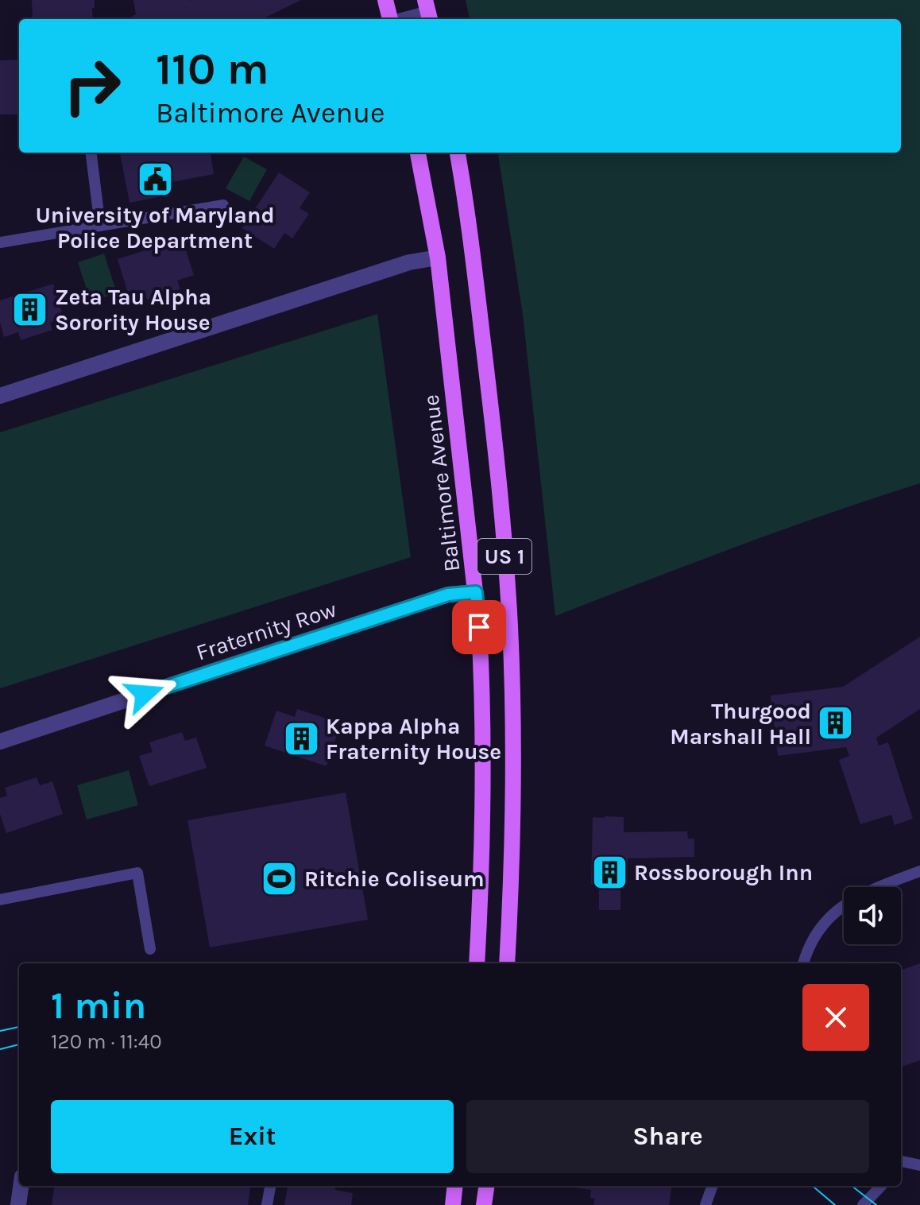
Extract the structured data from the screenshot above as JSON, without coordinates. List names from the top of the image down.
{
  "streets": {
    "main road": ["Baltimore Avenue", "US 1"],
    "street": ["Fraternity Row"]
  },
  "crossings": [
    ["Baltimore Avenue", "Fraternity Row"]
  ],
  "places": {
    "public building": ["University of Maryland Police Department"],
    "building": [
      "Zeta Tau Alpha Sorority House",
      "Thurgood Marshall Hall",
      "Kappa Alpha Fraternity House",
      "Rossborough Inn"
    ],
    "sports": ["Ritchie Coliseum"]
  },
  "page": {
    "turn": ["110 m", "Baltimore Avenue"],
    "heading": ["1 min", "120 m · 11:40"],
    "buttons": ["Exit", "Share"]
  }
}
